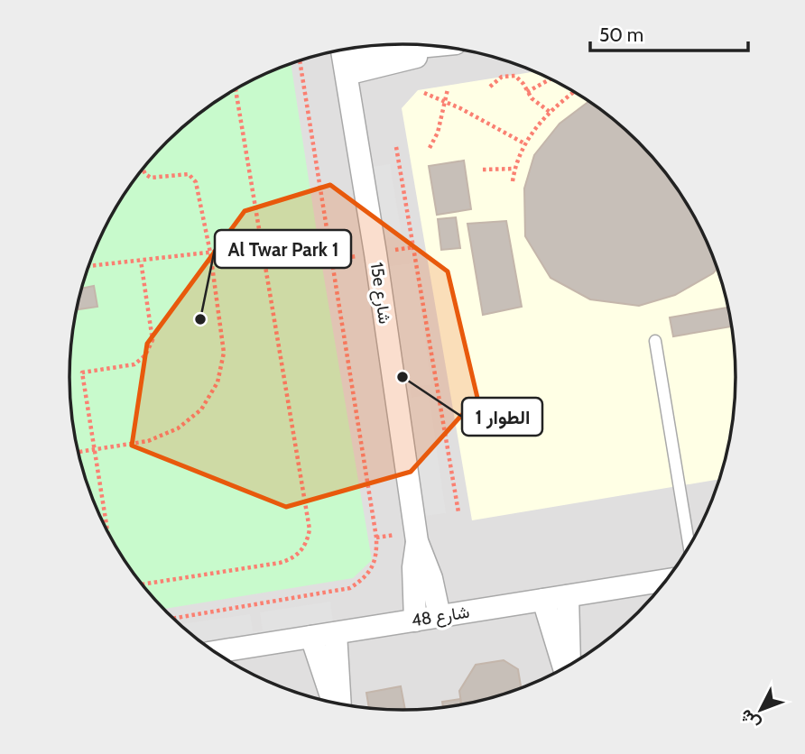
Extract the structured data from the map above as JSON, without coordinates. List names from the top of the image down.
{
  "streets": {
    "street": ["15e شارع", "شارع 48"]
  },
  "crossings": [
    ["15e شارع", "شارع 48"]
  ],
  "places": ["Al Twar Park 1", "الطوار 1"],
  "scale_bar": "50 m",
  "north": "bottom left"
}
